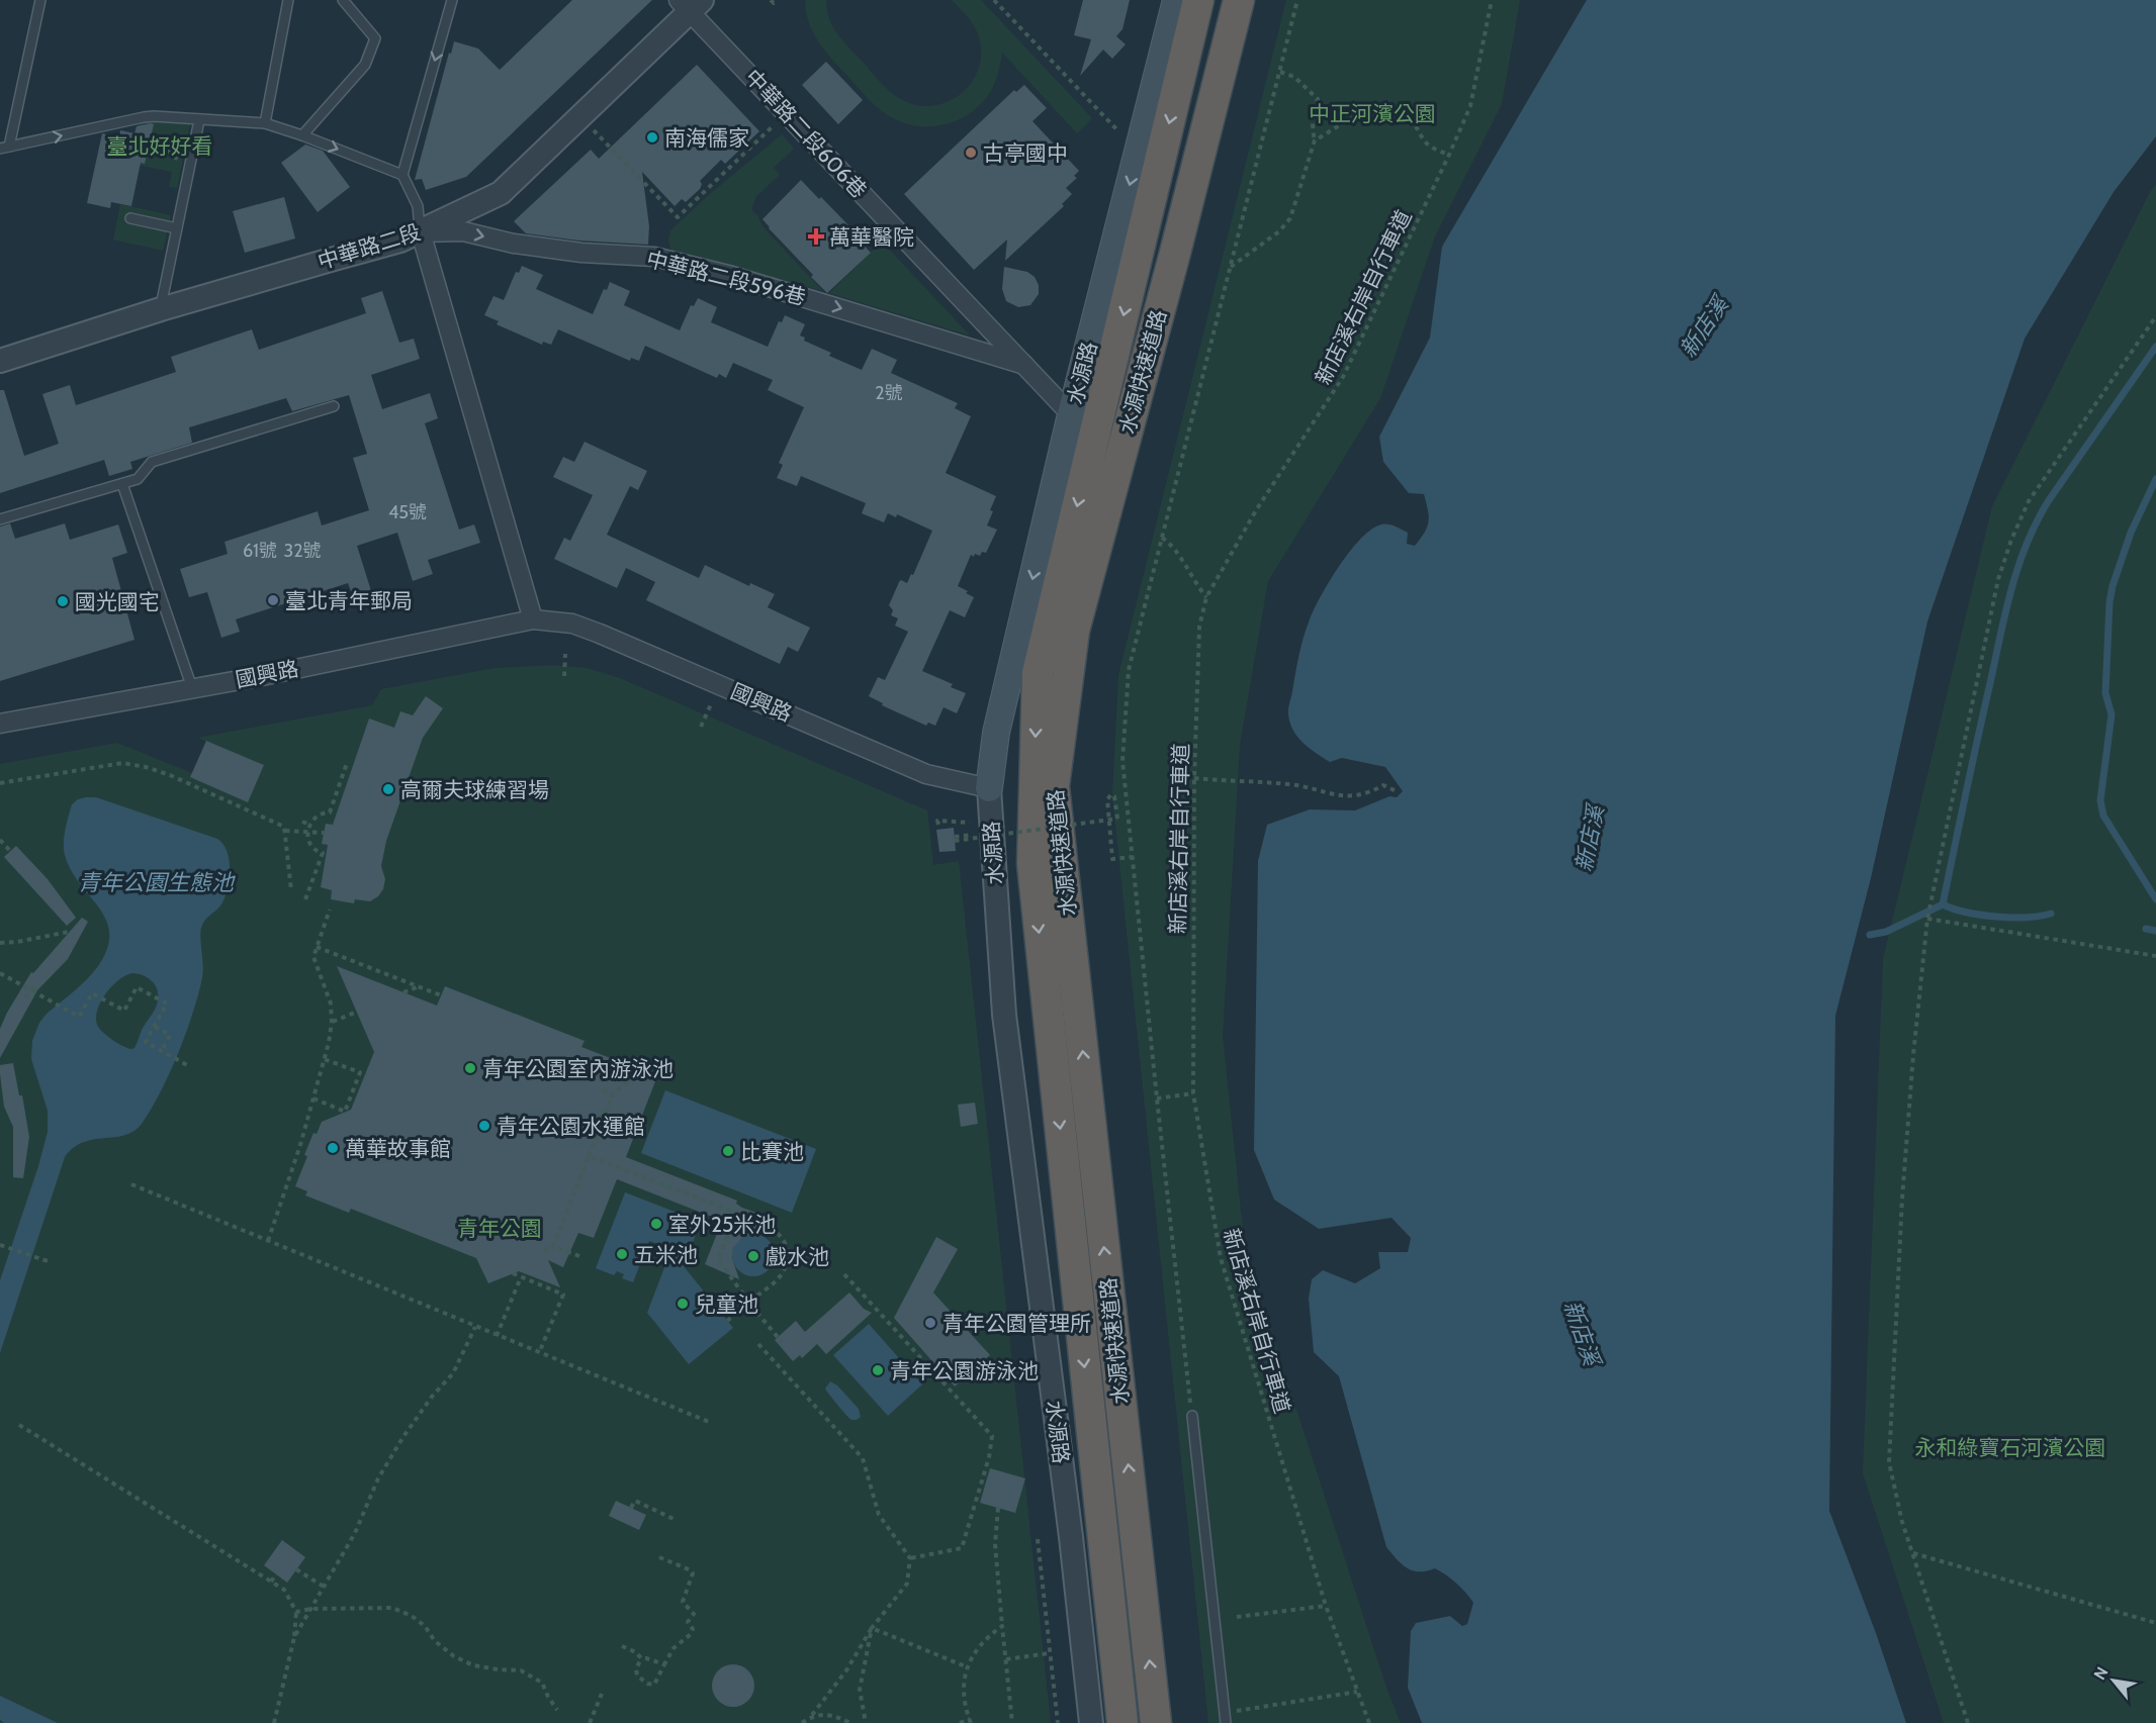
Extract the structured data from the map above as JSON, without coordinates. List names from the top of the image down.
{
  "streets": {
    "highway": ["水源快速道路"],
    "main road": ["水源路"],
    "street": [
      "中華路二段606巷",
      "中華路二段",
      "中華路二段596巷",
      "國興路"
    ],
    "path": ["新店溪右岸自行車道"]
  },
  "crossings": [
    ["中華路二段606巷", "中華路二段"],
    ["中華路二段606巷", "中華路二段596巷"],
    ["中華路二段606巷", "水源路"],
    ["中華路二段", "中華路二段596巷"],
    ["水源路", "國興路"]
  ],
  "one_way": ["中華路二段596巷", "水源路"],
  "water": ["新店溪", "青年公園生態池"],
  "parks": [
    "中正河濱公園",
    "臺北好好看",
    "青年公園",
    "永和綠寶石河濱公園"
  ],
  "places": {
    "other": [
      "南海儒家",
      "古亭國中",
      "臺北青年郵局",
      "國光國宅",
      "高爾夫球練習場",
      "青年公園室內游泳池",
      "青年公園水運館",
      "萬華故事館",
      "比賽池",
      "室外25米池",
      "五米池",
      "戲水池",
      "兒童池",
      "青年公園管理所",
      "青年公園游泳池"
    ],
    "health": ["萬華醫院"]
  },
  "house_numbers": [
    "2號",
    "45號",
    "61號",
    "32號"
  ],
  "north": "top left"
}
